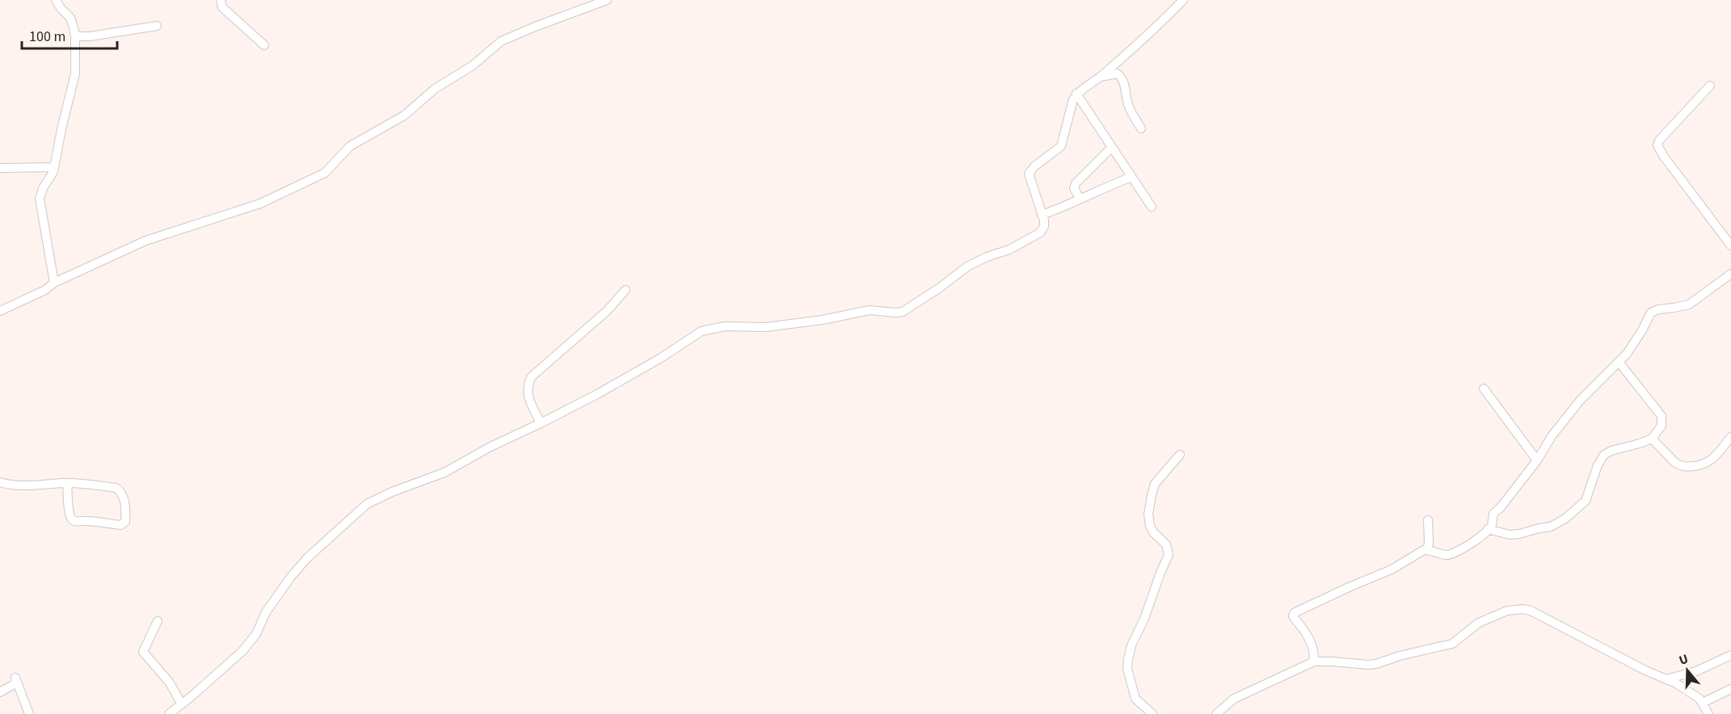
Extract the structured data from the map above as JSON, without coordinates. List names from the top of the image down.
{
  "scale_bar": "100 m",
  "north": "top"
}
